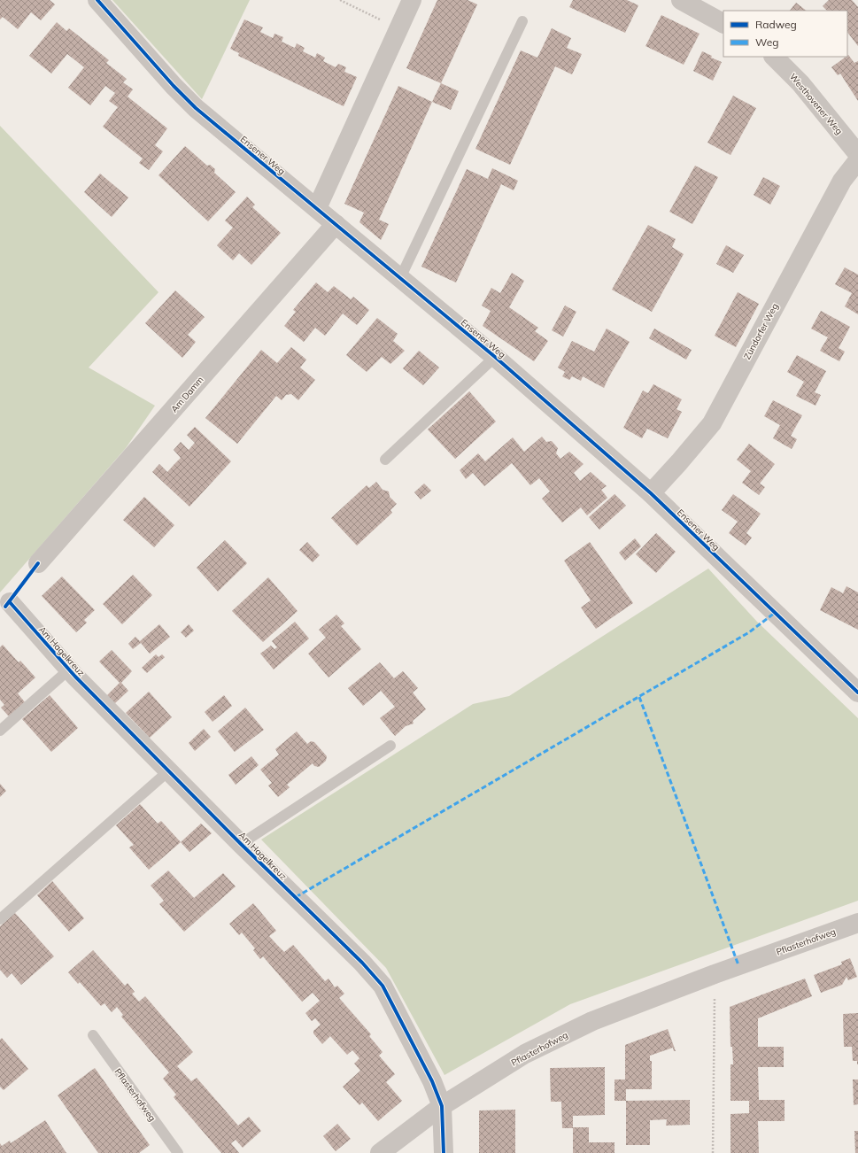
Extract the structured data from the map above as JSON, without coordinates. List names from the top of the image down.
{
  "streets": {
    "street": [
      "Westhovener Weg",
      "Ensener Weg",
      "Zündorfer Weg",
      "Am Damm",
      "Am Hagelkreuz",
      "Pflasterhofweg"
    ]
  },
  "crossings": [
    ["Ensener Weg", "Zündorfer Weg"],
    ["Ensener Weg", "Am Damm"],
    ["Am Hagelkreuz", "Pflasterhofweg"]
  ],
  "legend": ["Radweg", "Weg"]
}
